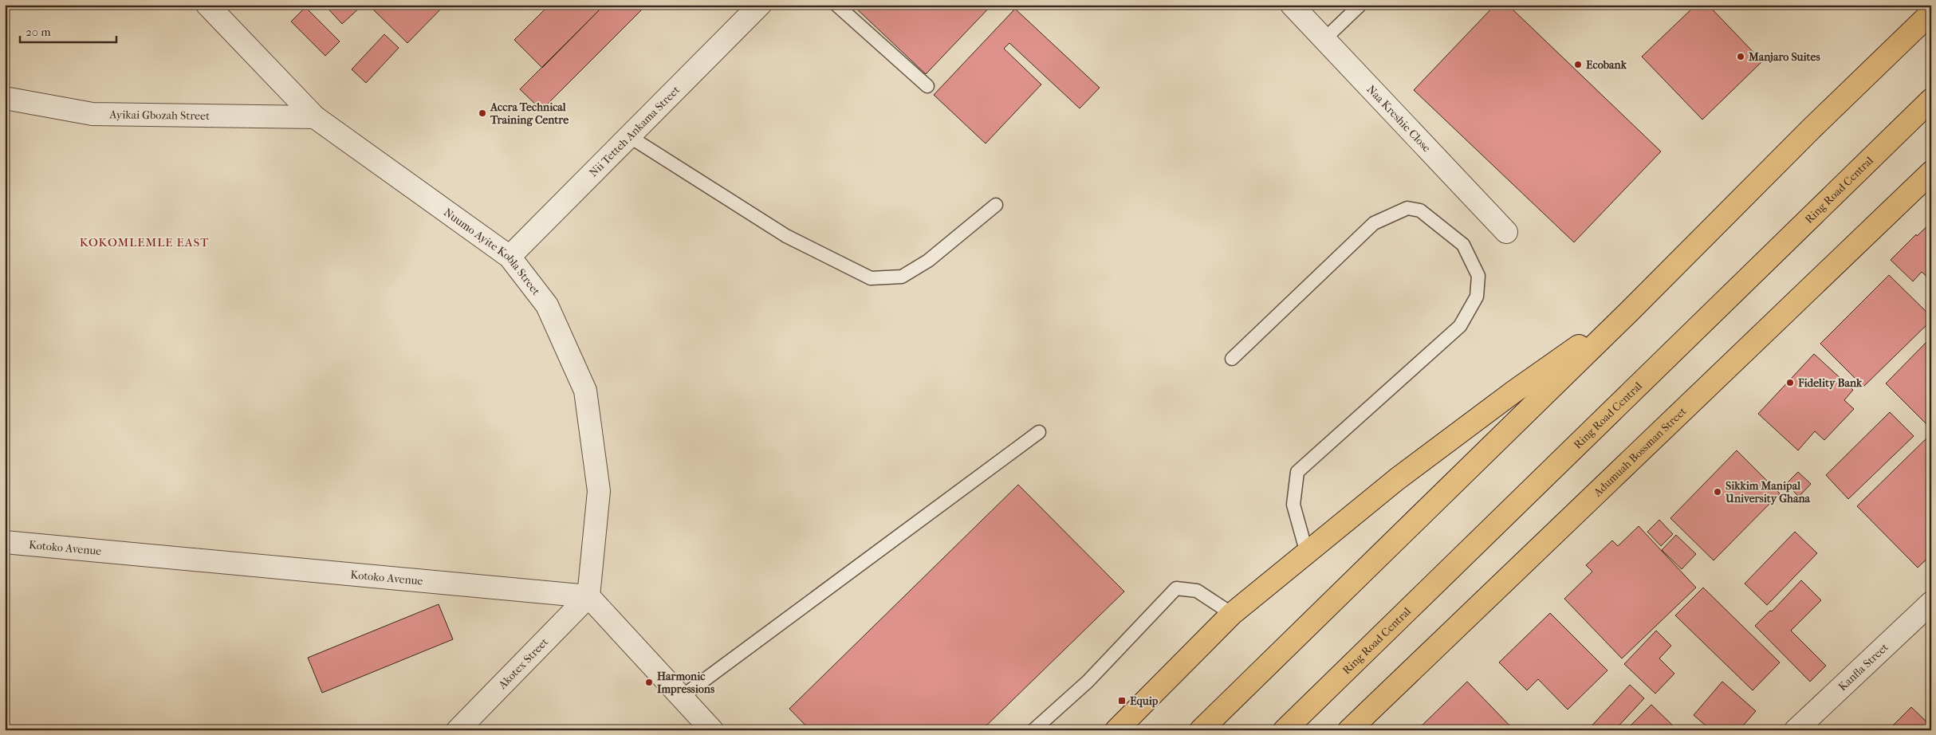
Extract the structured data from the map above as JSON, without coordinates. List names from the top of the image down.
{
  "streets": {
    "main road": ["Ring Road Central", "Adumuah Bossman Street"],
    "street": [
      "Ayikai Gbozah Street",
      "Naa Kreshie Close",
      "Nii Tetteh Ankama Street",
      "Nuumo Ayite Kobla Street",
      "Kotoko Avenue",
      "Akotex Street",
      "Kanfla Street"
    ]
  },
  "crossings": [
    ["Ayikai Gbozah Street", "Nuumo Ayite Kobla Street"],
    ["Nii Tetteh Ankama Street", "Nuumo Ayite Kobla Street"],
    ["Nuumo Ayite Kobla Street", "Kotoko Avenue"],
    ["Nuumo Ayite Kobla Street", "Akotex Street"],
    ["Kotoko Avenue", "Akotex Street"]
  ],
  "districts": ["KOKOMLEMLE EAST"],
  "places": {
    "other": [
      "Manjaro Suites",
      "Ecobank",
      "Accra Technical Training Centre",
      "Fidelity Bank",
      "Sikkim Manipal University Ghana",
      "Harmonic Impressions"
    ],
    "transit": ["Equip"]
  },
  "scale_bar": "20 m"
}
